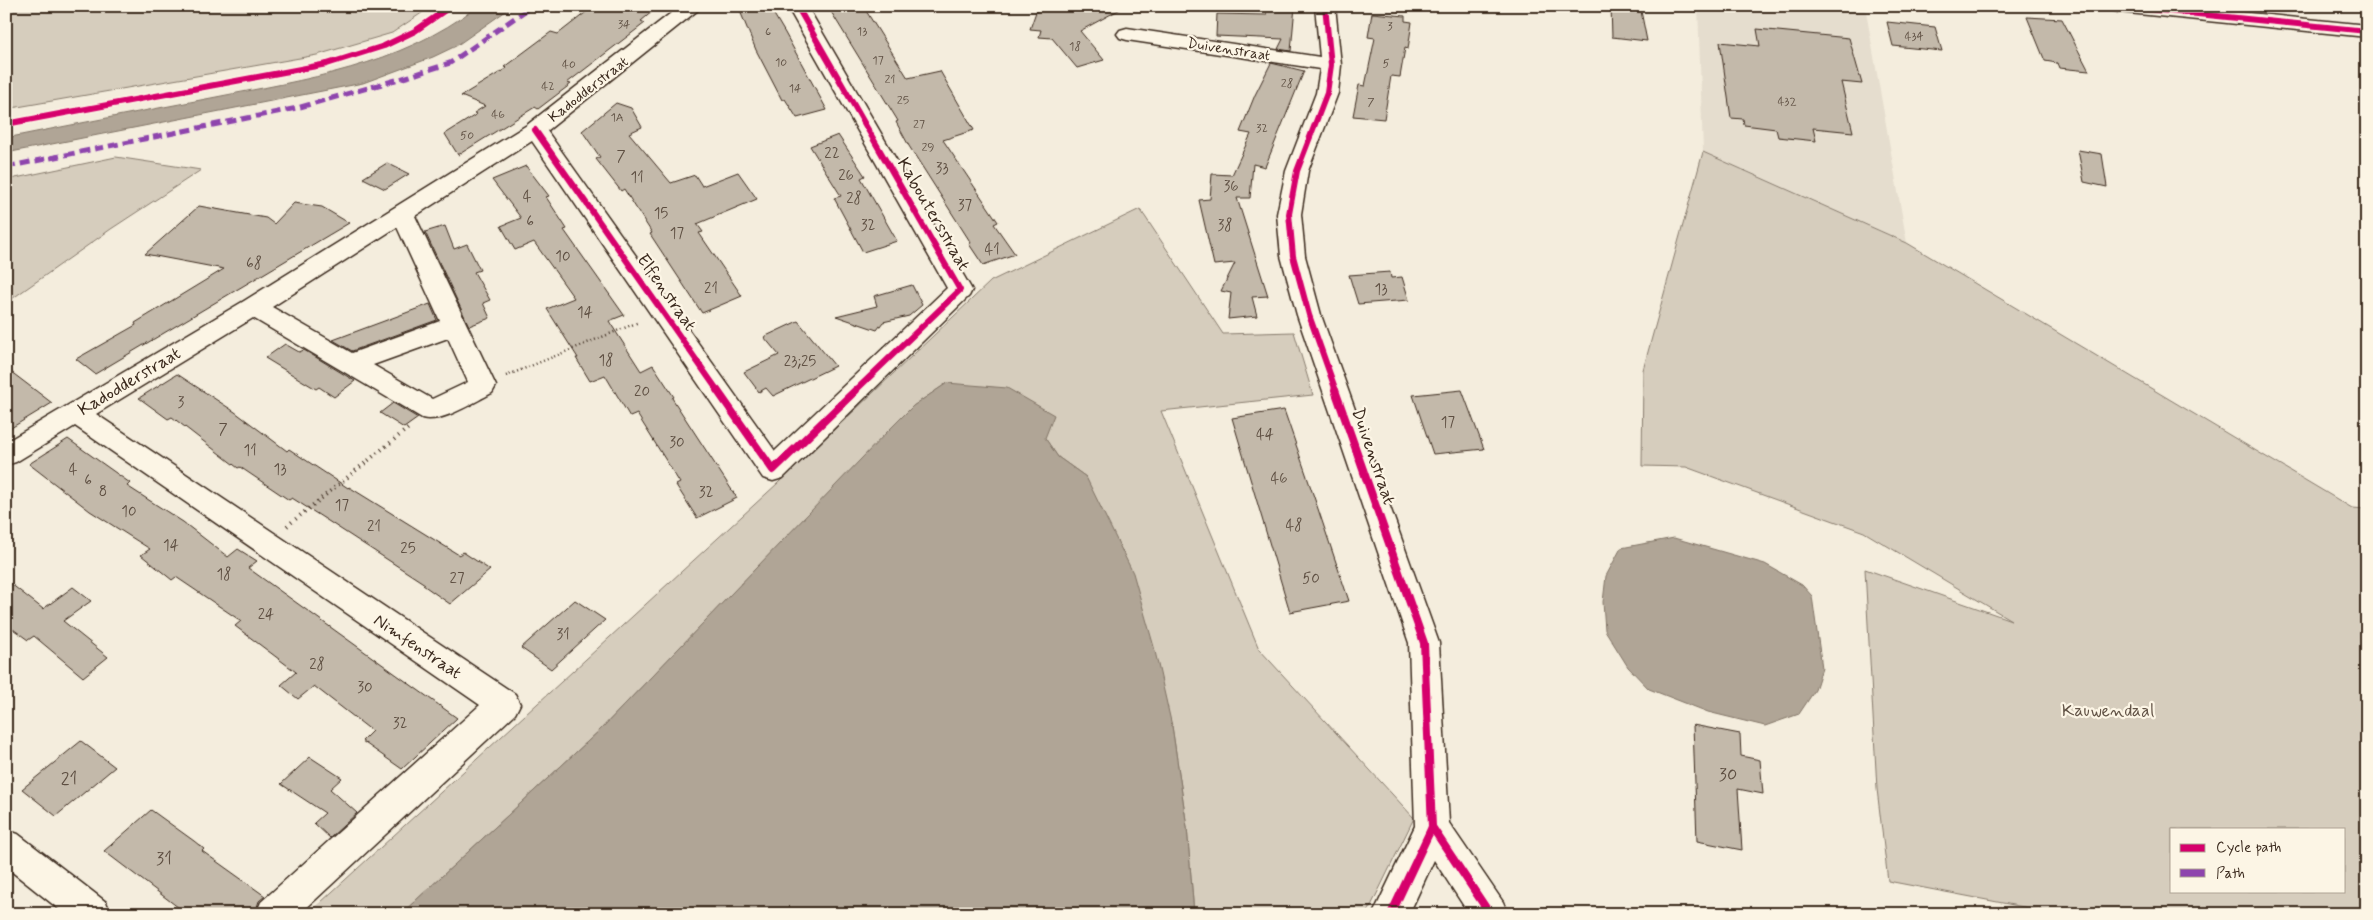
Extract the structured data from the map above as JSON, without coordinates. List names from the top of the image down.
{
  "streets": {
    "street": [
      "Duivenstraat",
      "Kadodderstraat",
      "Kaboutersstraat",
      "Elfenstraat",
      "Nimfenstraat"
    ]
  },
  "crossings": [
    ["Kadodderstraat", "Elfenstraat"],
    ["Kadodderstraat", "Nimfenstraat"],
    ["Kaboutersstraat", "Elfenstraat"]
  ],
  "parks": ["Kauwendaal"],
  "house_numbers": [
    "34",
    "3",
    "6",
    "13",
    "434",
    "18",
    "17",
    "10",
    "5",
    "40",
    "21",
    "28",
    "42",
    "14",
    "25",
    "432",
    "7",
    "46",
    "1A",
    "27",
    "32",
    "50",
    "29",
    "22",
    "7",
    "33",
    "26",
    "11",
    "36",
    "4",
    "28",
    "37",
    "15",
    "6",
    "32",
    "38",
    "17",
    "41",
    "10",
    "68",
    "21",
    "13",
    "14",
    "18",
    "23;25",
    "20",
    "3",
    "17",
    "7",
    "44",
    "30",
    "11",
    "4",
    "13",
    "46",
    "6",
    "8",
    "32",
    "17",
    "10",
    "48",
    "21",
    "14",
    "25",
    "18",
    "27",
    "50",
    "24",
    "31",
    "28",
    "30",
    "32",
    "30",
    "21",
    "31"
  ],
  "legend": ["Cycle path", "Path"]
}
